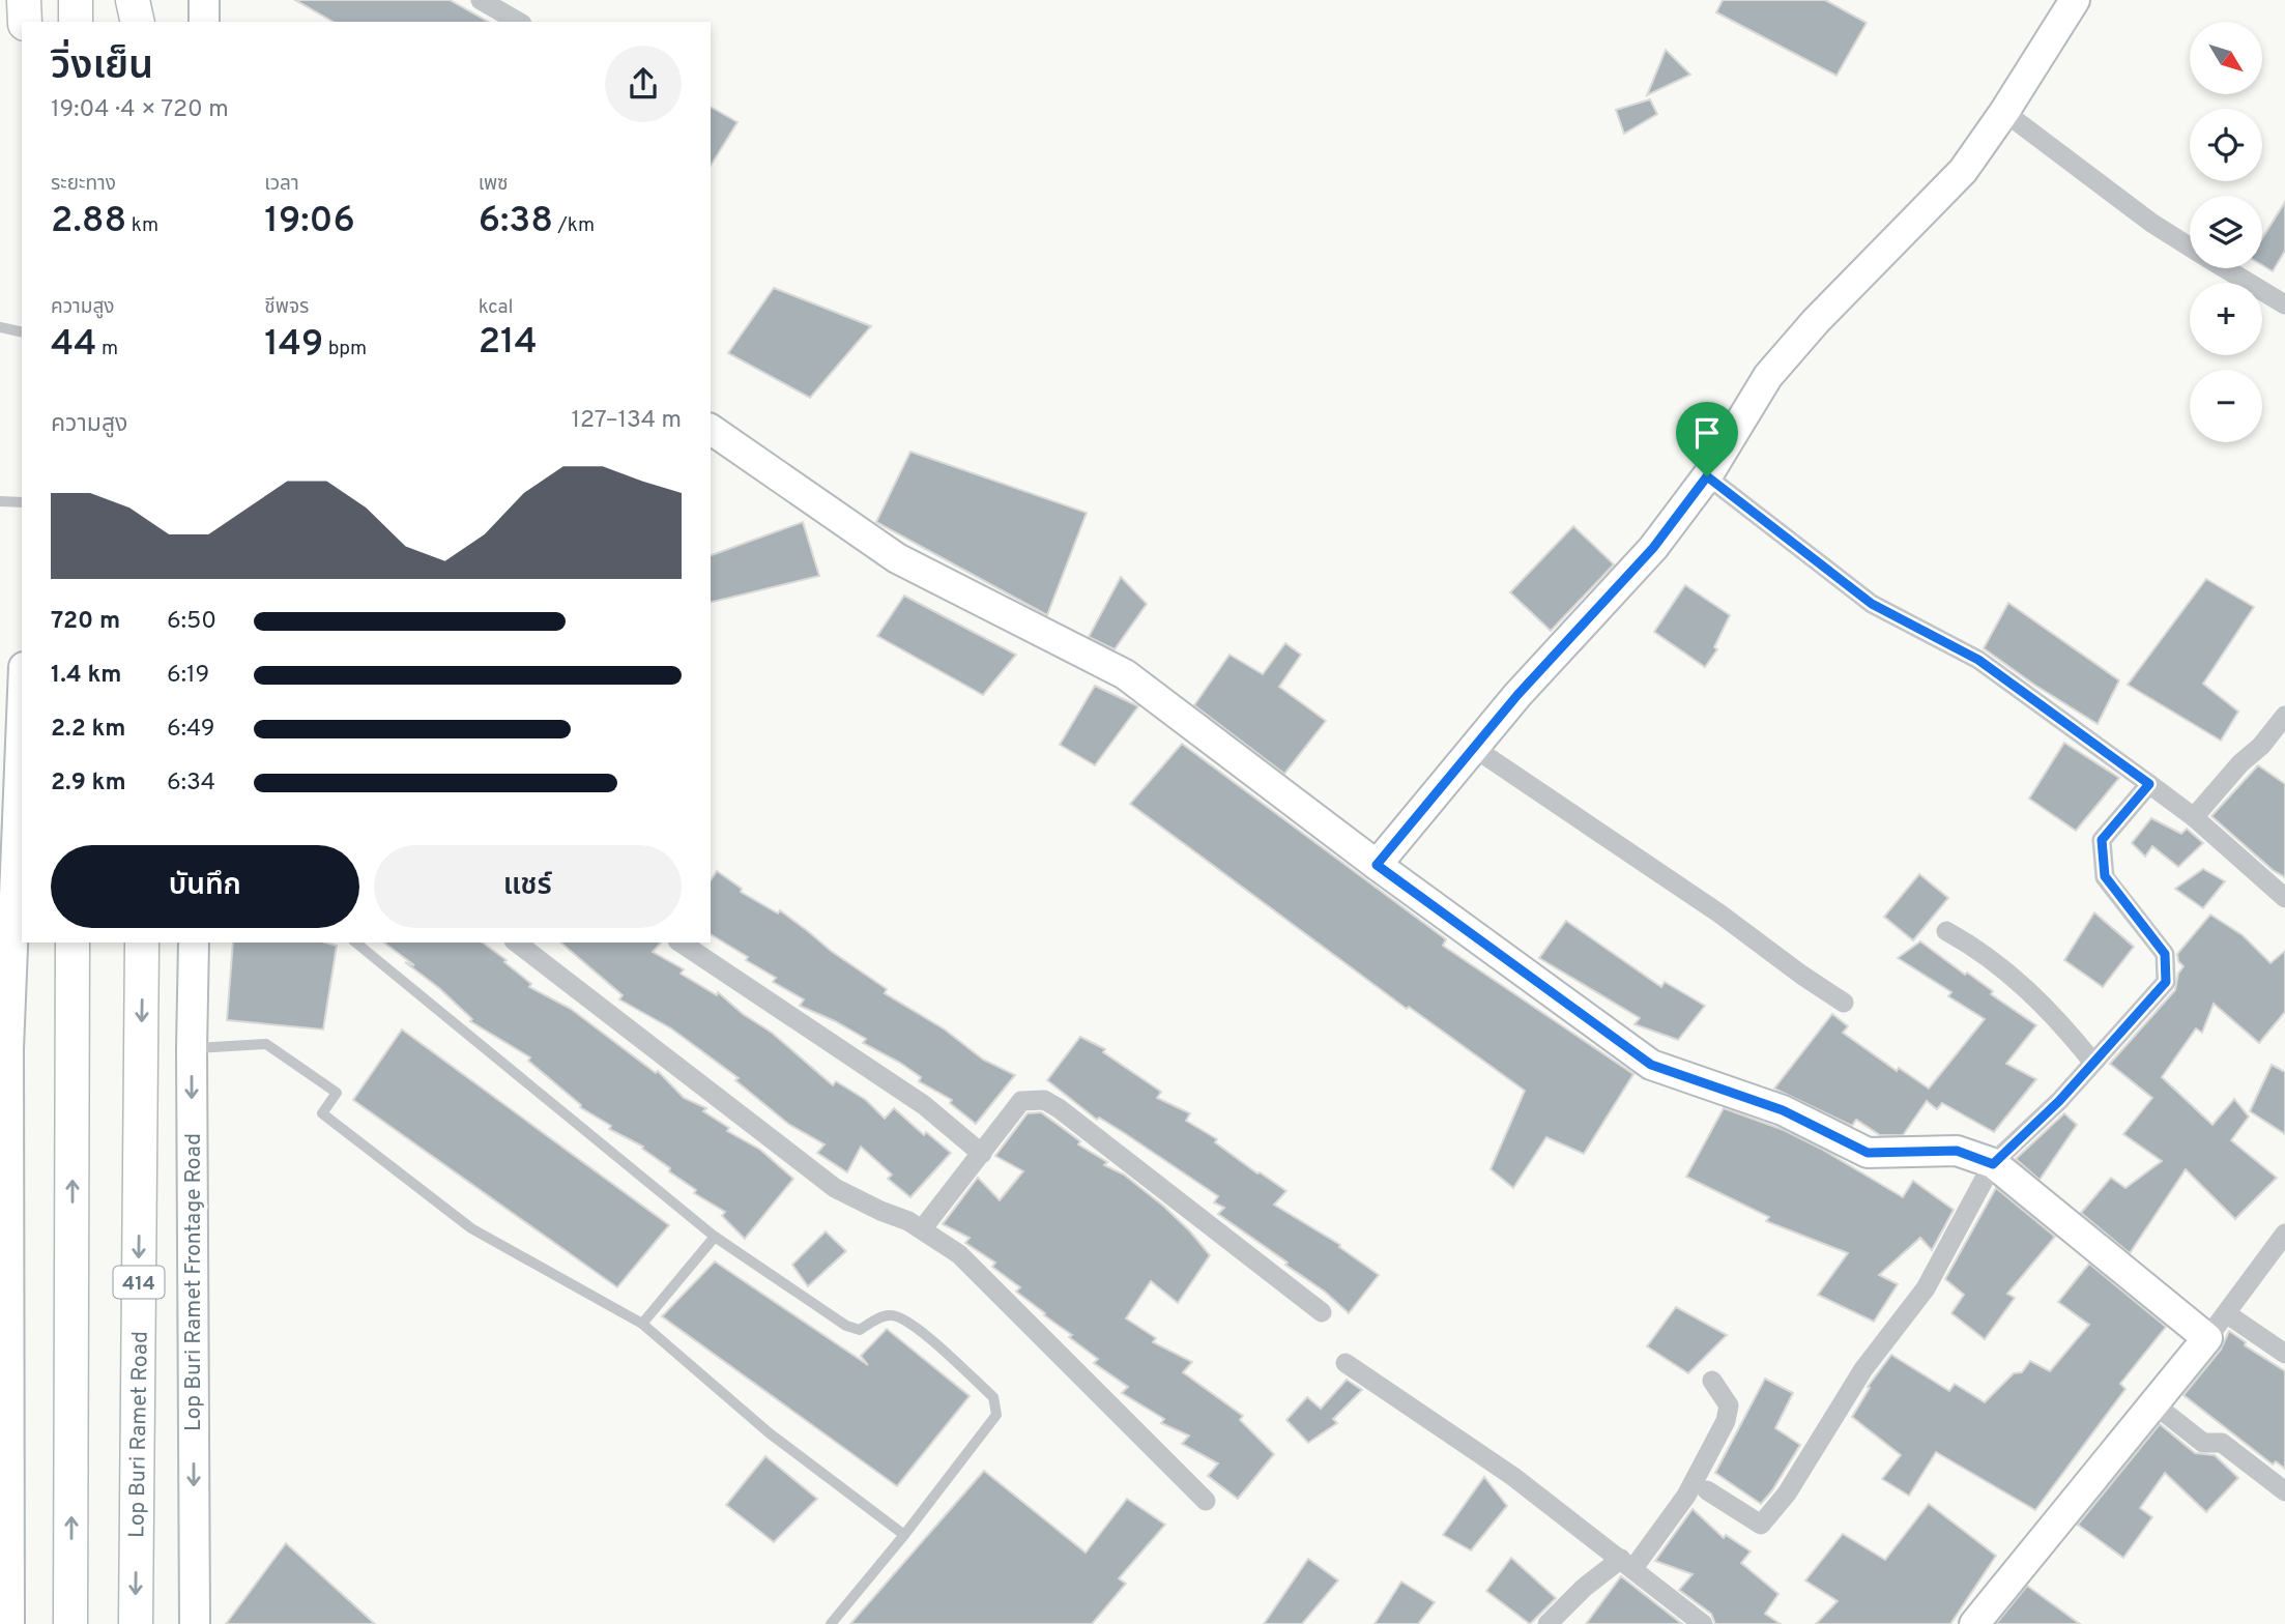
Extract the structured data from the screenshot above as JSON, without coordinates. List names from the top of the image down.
{
  "streets": {
    "main road": ["414", "Lop Buri Ramet Road"],
    "street": ["Lop Buri Ramet Frontage Road"]
  },
  "north": "bottom right",
  "page": {
    "map_buttons": ["+", "−"],
    "heading": ["วิ่งเย็น", "19:04 · 4 × 720 m"],
    "stats": [
      ["ระยะทาง", "2.88 km"],
      ["เวลา", "19:06"],
      ["เพซ", "6:38 /km"],
      ["ความสูง", "44 m"],
      ["ชีพจร", "149 bpm"],
      ["kcal", "214"]
    ],
    "chart": ["ความสูง", "127–134 m"],
    "list": [
      {
        "name": "720 m",
        "note": "6:50"
      },
      {
        "name": "1.4 km",
        "note": "6:19"
      },
      {
        "name": "2.2 km",
        "note": "6:49"
      },
      {
        "name": "2.9 km",
        "note": "6:34"
      }
    ],
    "buttons": ["บันทึก", "แชร์"]
  }
}
